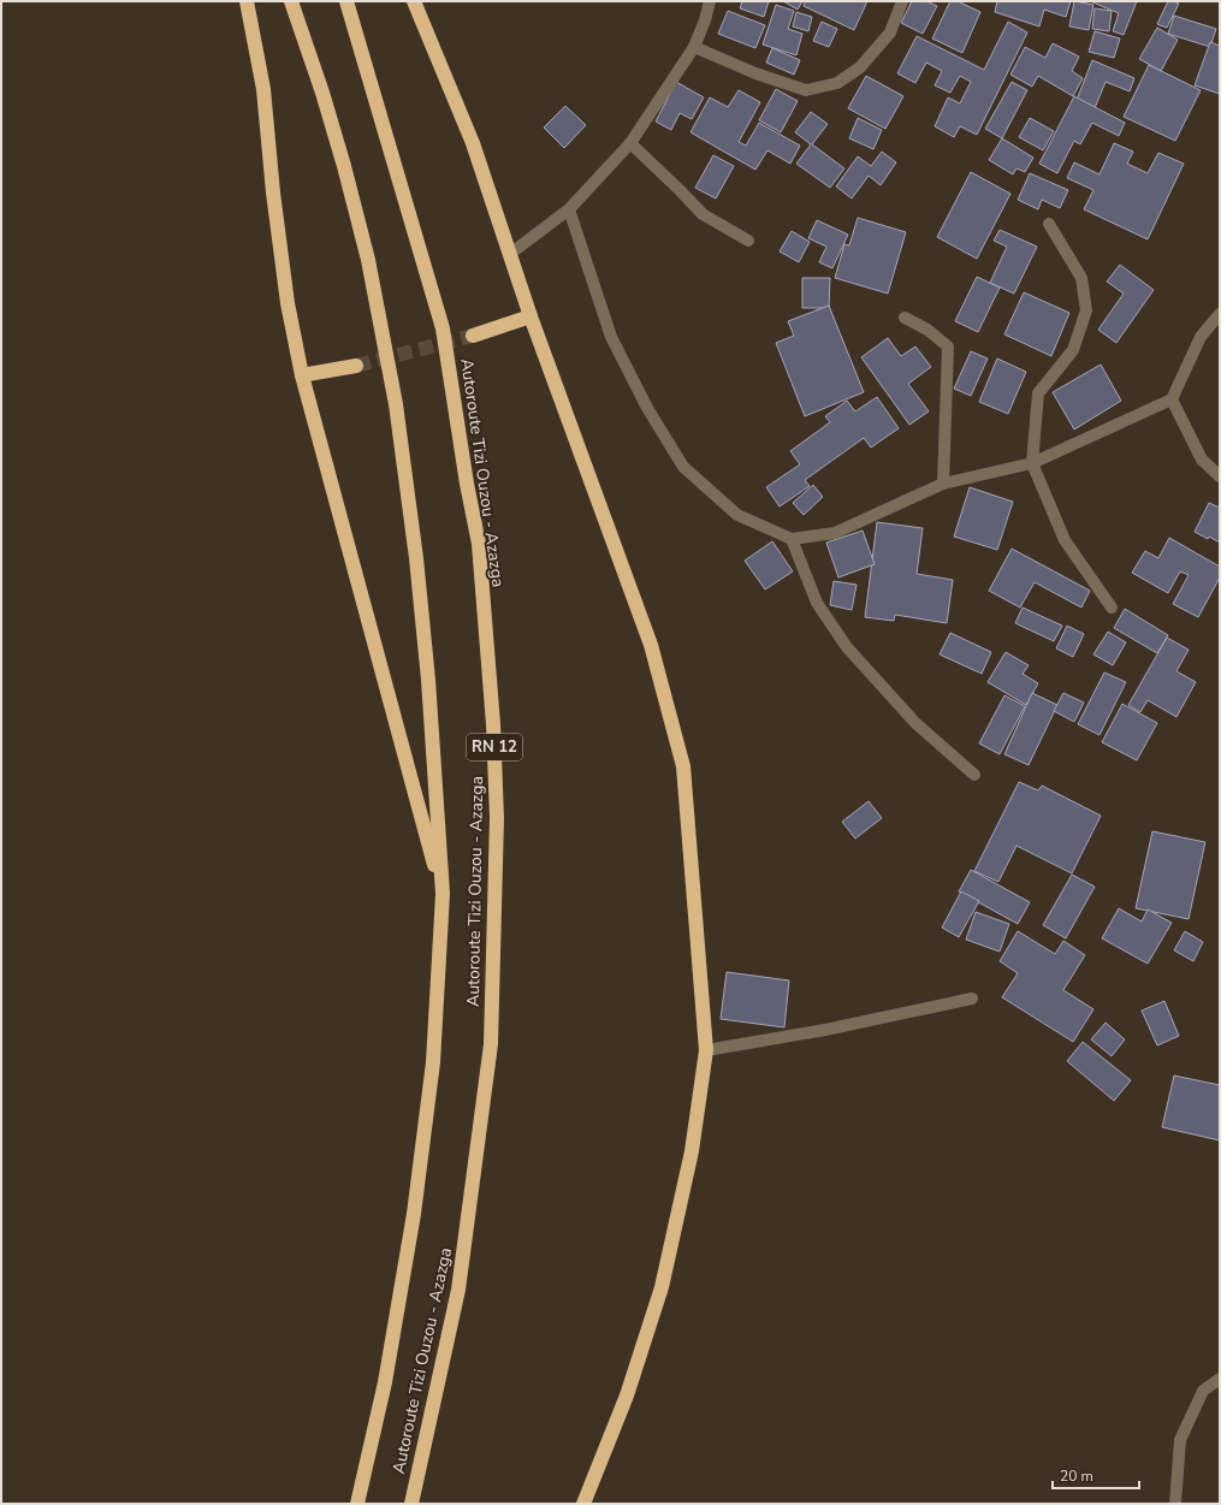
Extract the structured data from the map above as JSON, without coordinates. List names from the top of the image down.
{
  "streets": {
    "highway": ["Autoroute Tizi Ouzou - Azazga", "RN 12"]
  },
  "scale_bar": "20 m"
}
